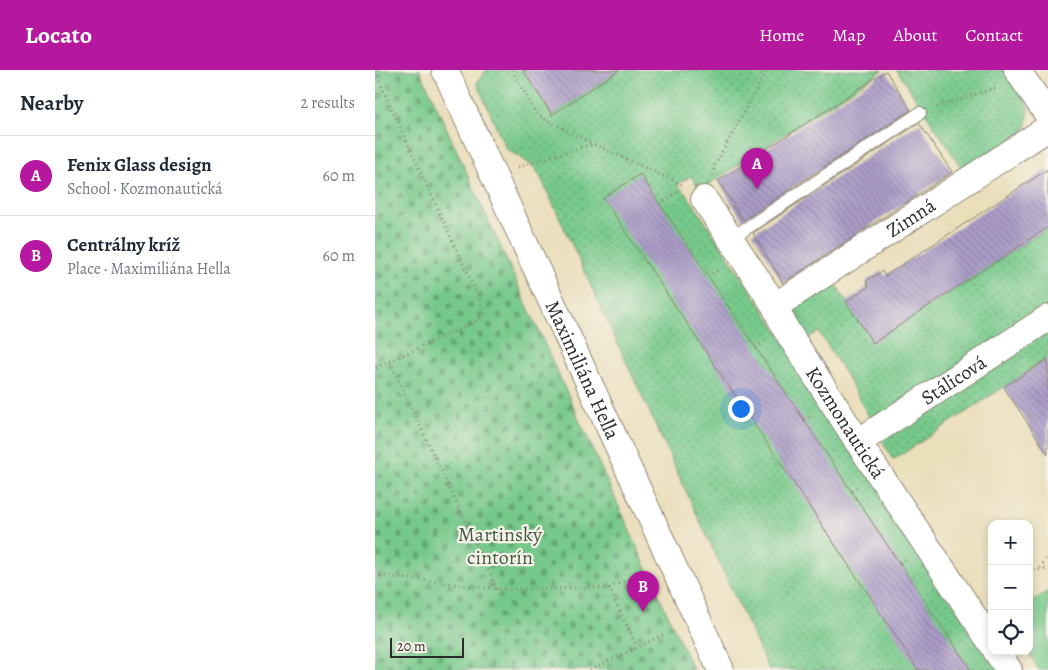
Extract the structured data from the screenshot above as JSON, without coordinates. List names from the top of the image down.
{
  "streets": {
    "street": [
      "Zimná",
      "Maximiliána Hella",
      "Stálicová",
      "Kozmonautická"
    ]
  },
  "crossings": [
    ["Zimná", "Kozmonautická"],
    ["Stálicová", "Kozmonautická"]
  ],
  "parks": ["Martinský cintorín"],
  "scale_bar": "20 m",
  "page": {
    "header": "Locato",
    "nav": [
      "Home",
      "Map",
      "About",
      "Contact"
    ],
    "heading": ["Nearby", "2 results"],
    "list": [
      {
        "mark": "A",
        "name": "Fenix Glass design",
        "note": "School · Kozmonautická",
        "value": "60 m"
      },
      {
        "mark": "B",
        "name": "Centrálny kríž",
        "note": "Place · Maximiliána Hella",
        "value": "60 m"
      }
    ],
    "pins": ["A", "B"],
    "map_buttons": ["+", "−"],
    "scale": "20 m"
  }
}
